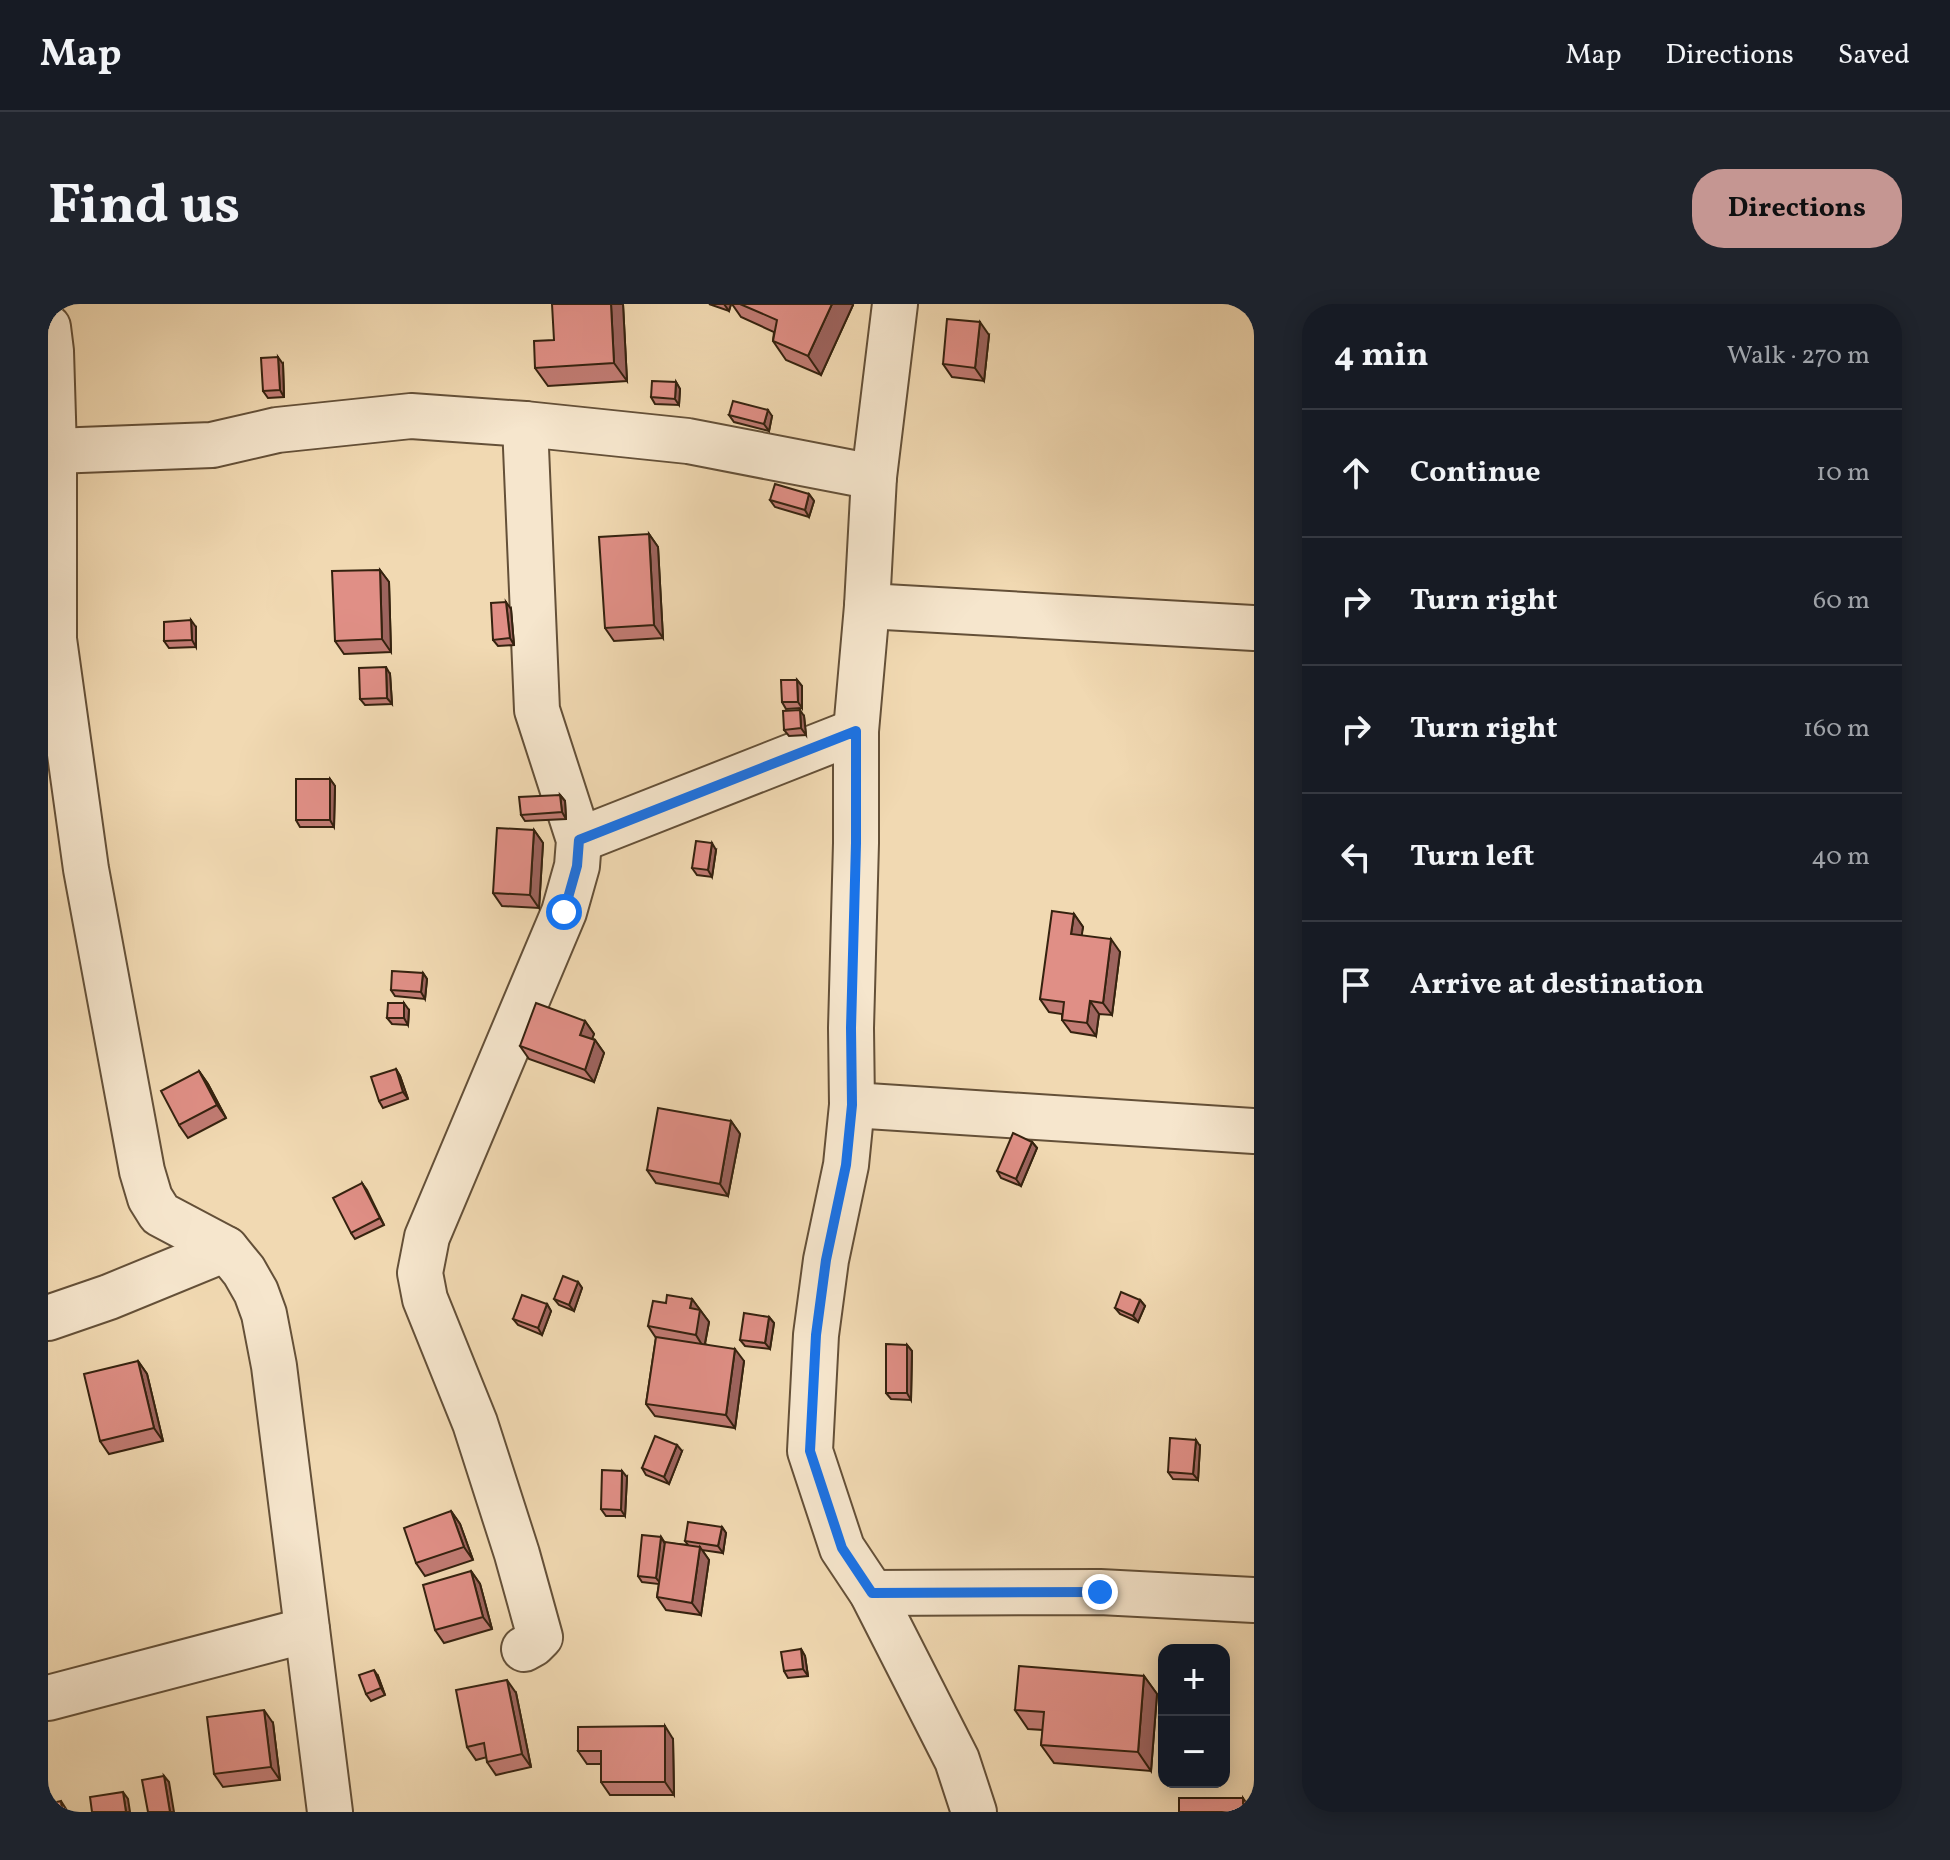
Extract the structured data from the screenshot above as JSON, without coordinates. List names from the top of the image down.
{
  "page": {
    "header": "Map",
    "nav": ["Map", "Directions", "Saved"],
    "title": "Find us",
    "buttons": "Directions",
    "heading": ["4 min", "Walk · 270 m"],
    "list": [
      ["Continue", "10 m"],
      ["Turn right", "60 m"],
      ["Turn right", "160 m"],
      ["Turn left", "40 m"],
      "Arrive at destination"
    ],
    "map_buttons": ["+", "−"]
  }
}
